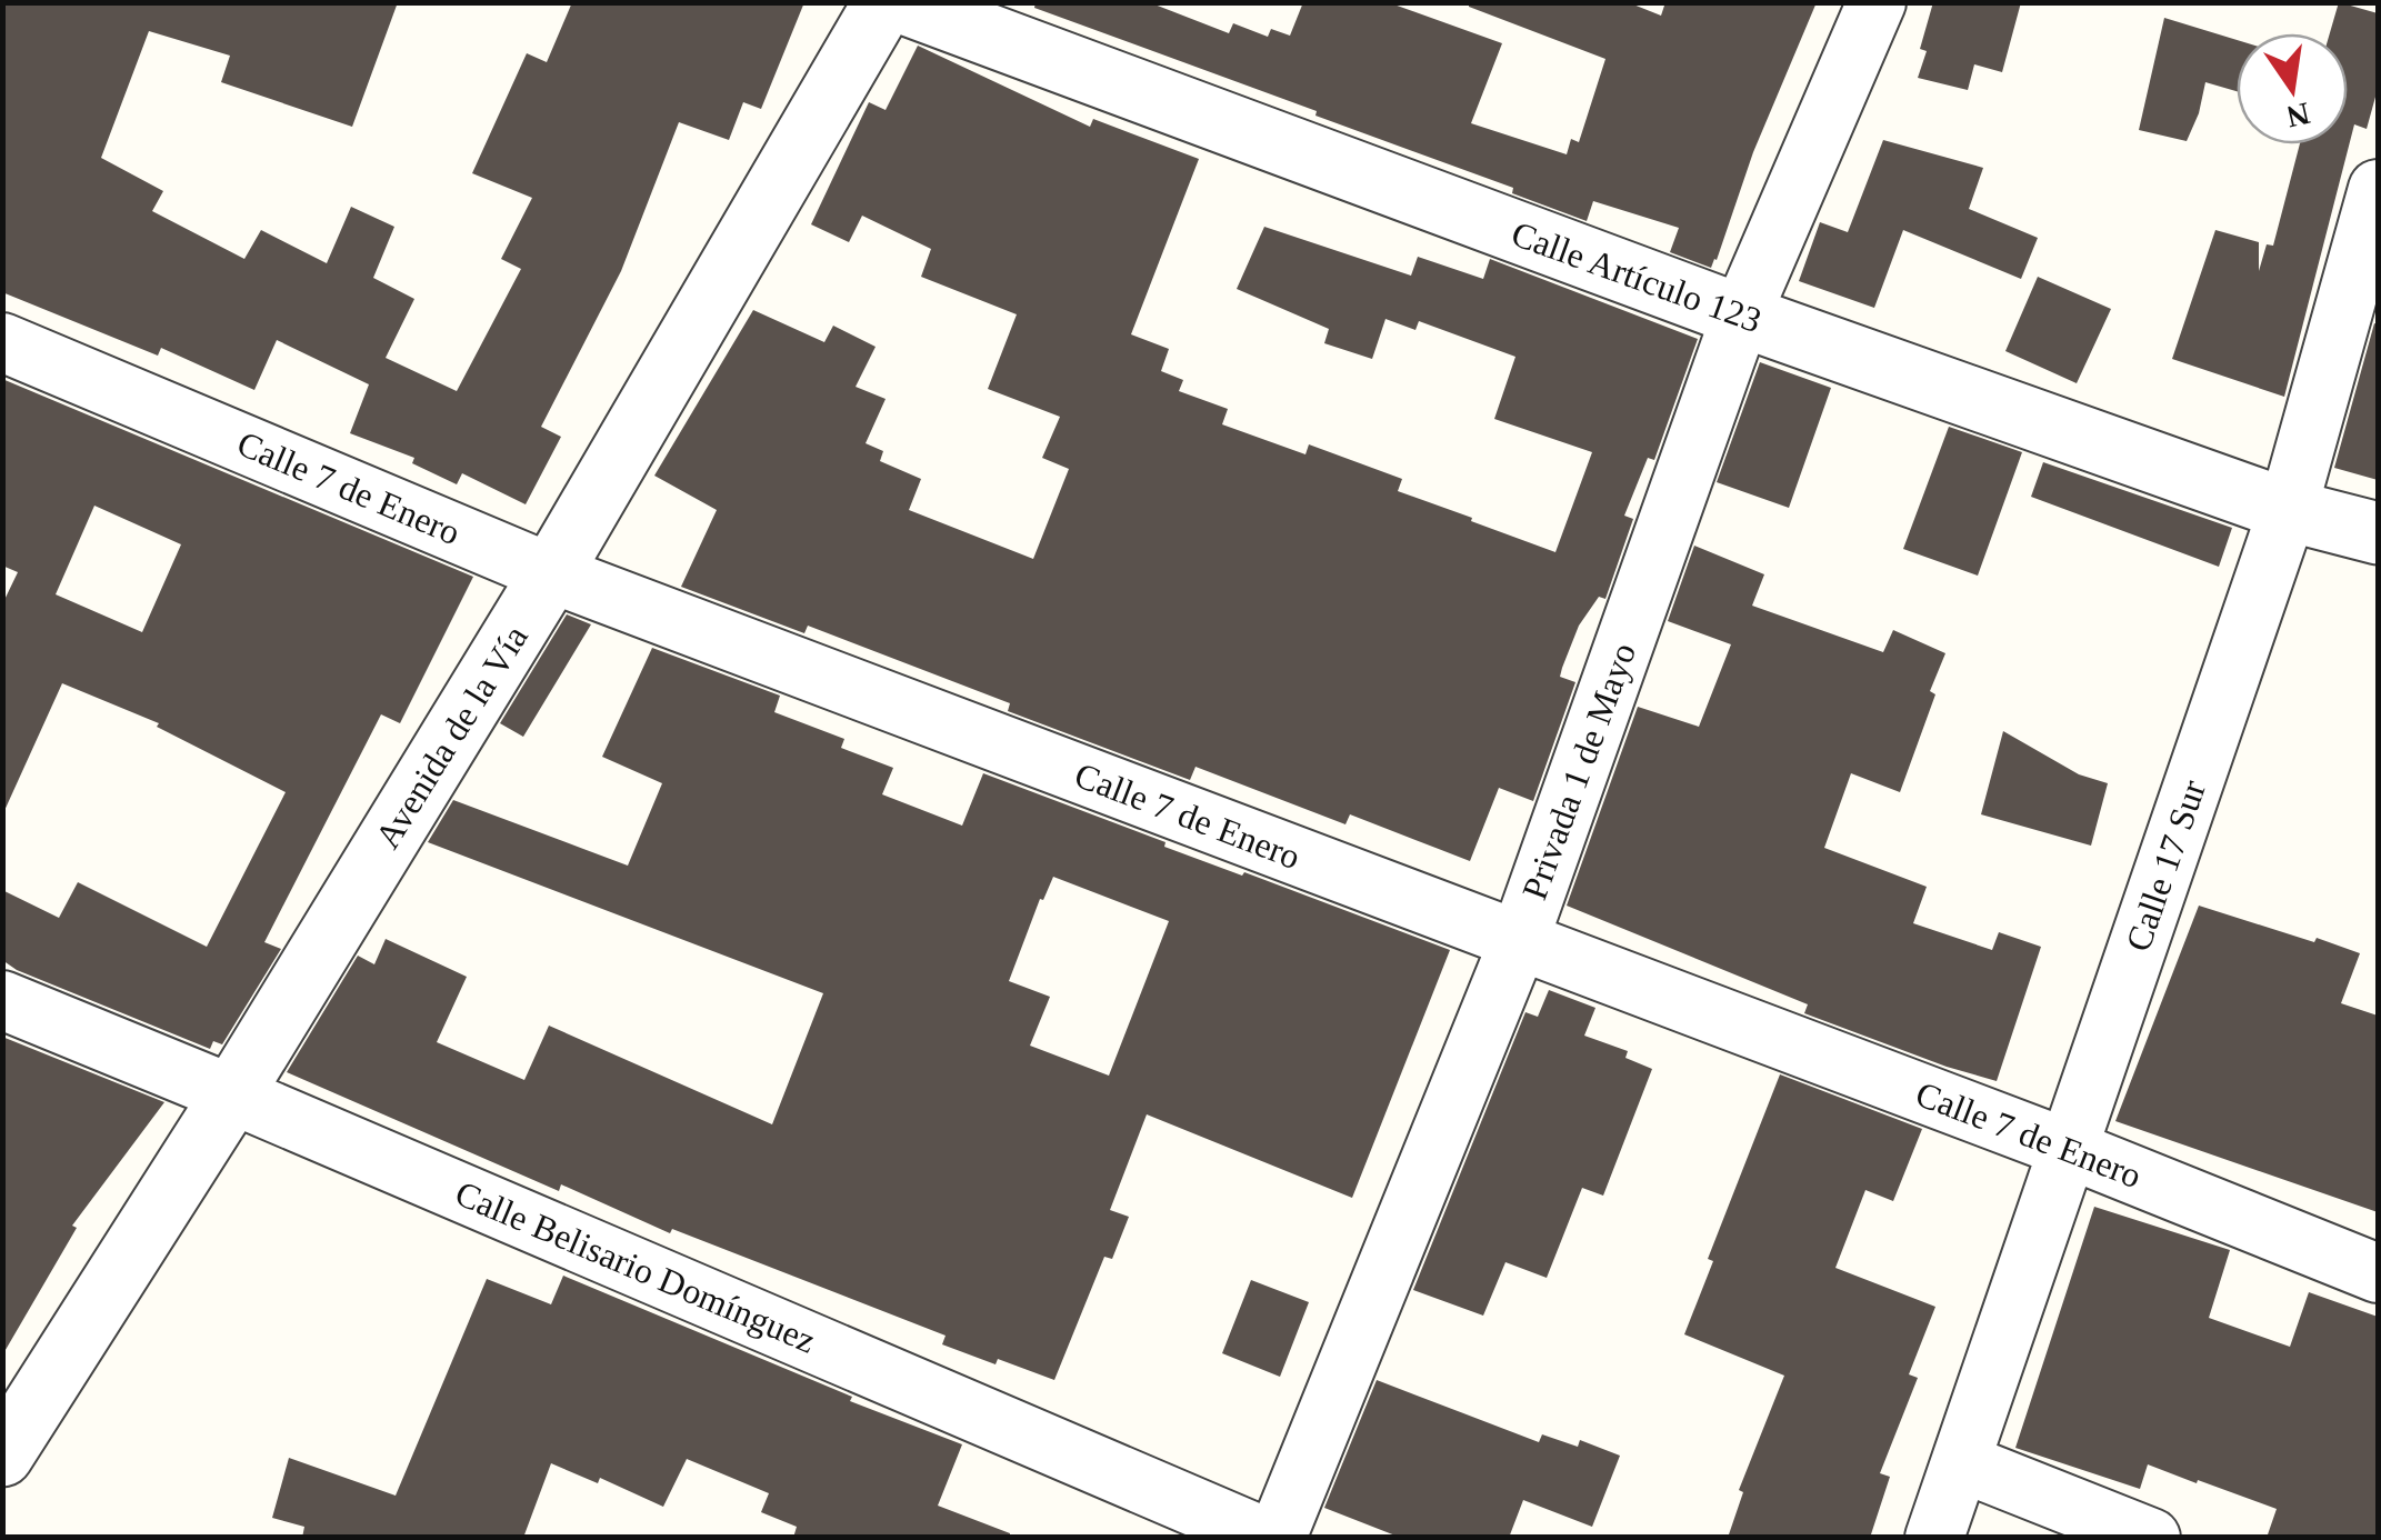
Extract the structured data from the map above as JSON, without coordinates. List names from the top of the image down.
{
  "streets": {
    "street": [
      "Calle Artículo 123",
      "Calle 7 de Enero",
      "Avenida de la Vía",
      "Privada 1 de Mayo",
      "Calle 17 Sur",
      "Calle Belisario Domínguez"
    ]
  },
  "crossings": [
    ["Calle Artículo 123", "Avenida de la Vía"],
    ["Calle Artículo 123", "Privada 1 de Mayo"],
    ["Calle Artículo 123", "Calle 17 Sur"],
    ["Calle 7 de Enero", "Avenida de la Vía"],
    ["Calle 7 de Enero", "Privada 1 de Mayo"],
    ["Calle 7 de Enero", "Calle 17 Sur"],
    ["Avenida de la Vía", "Calle Belisario Domínguez"]
  ],
  "north": "bottom"
}
